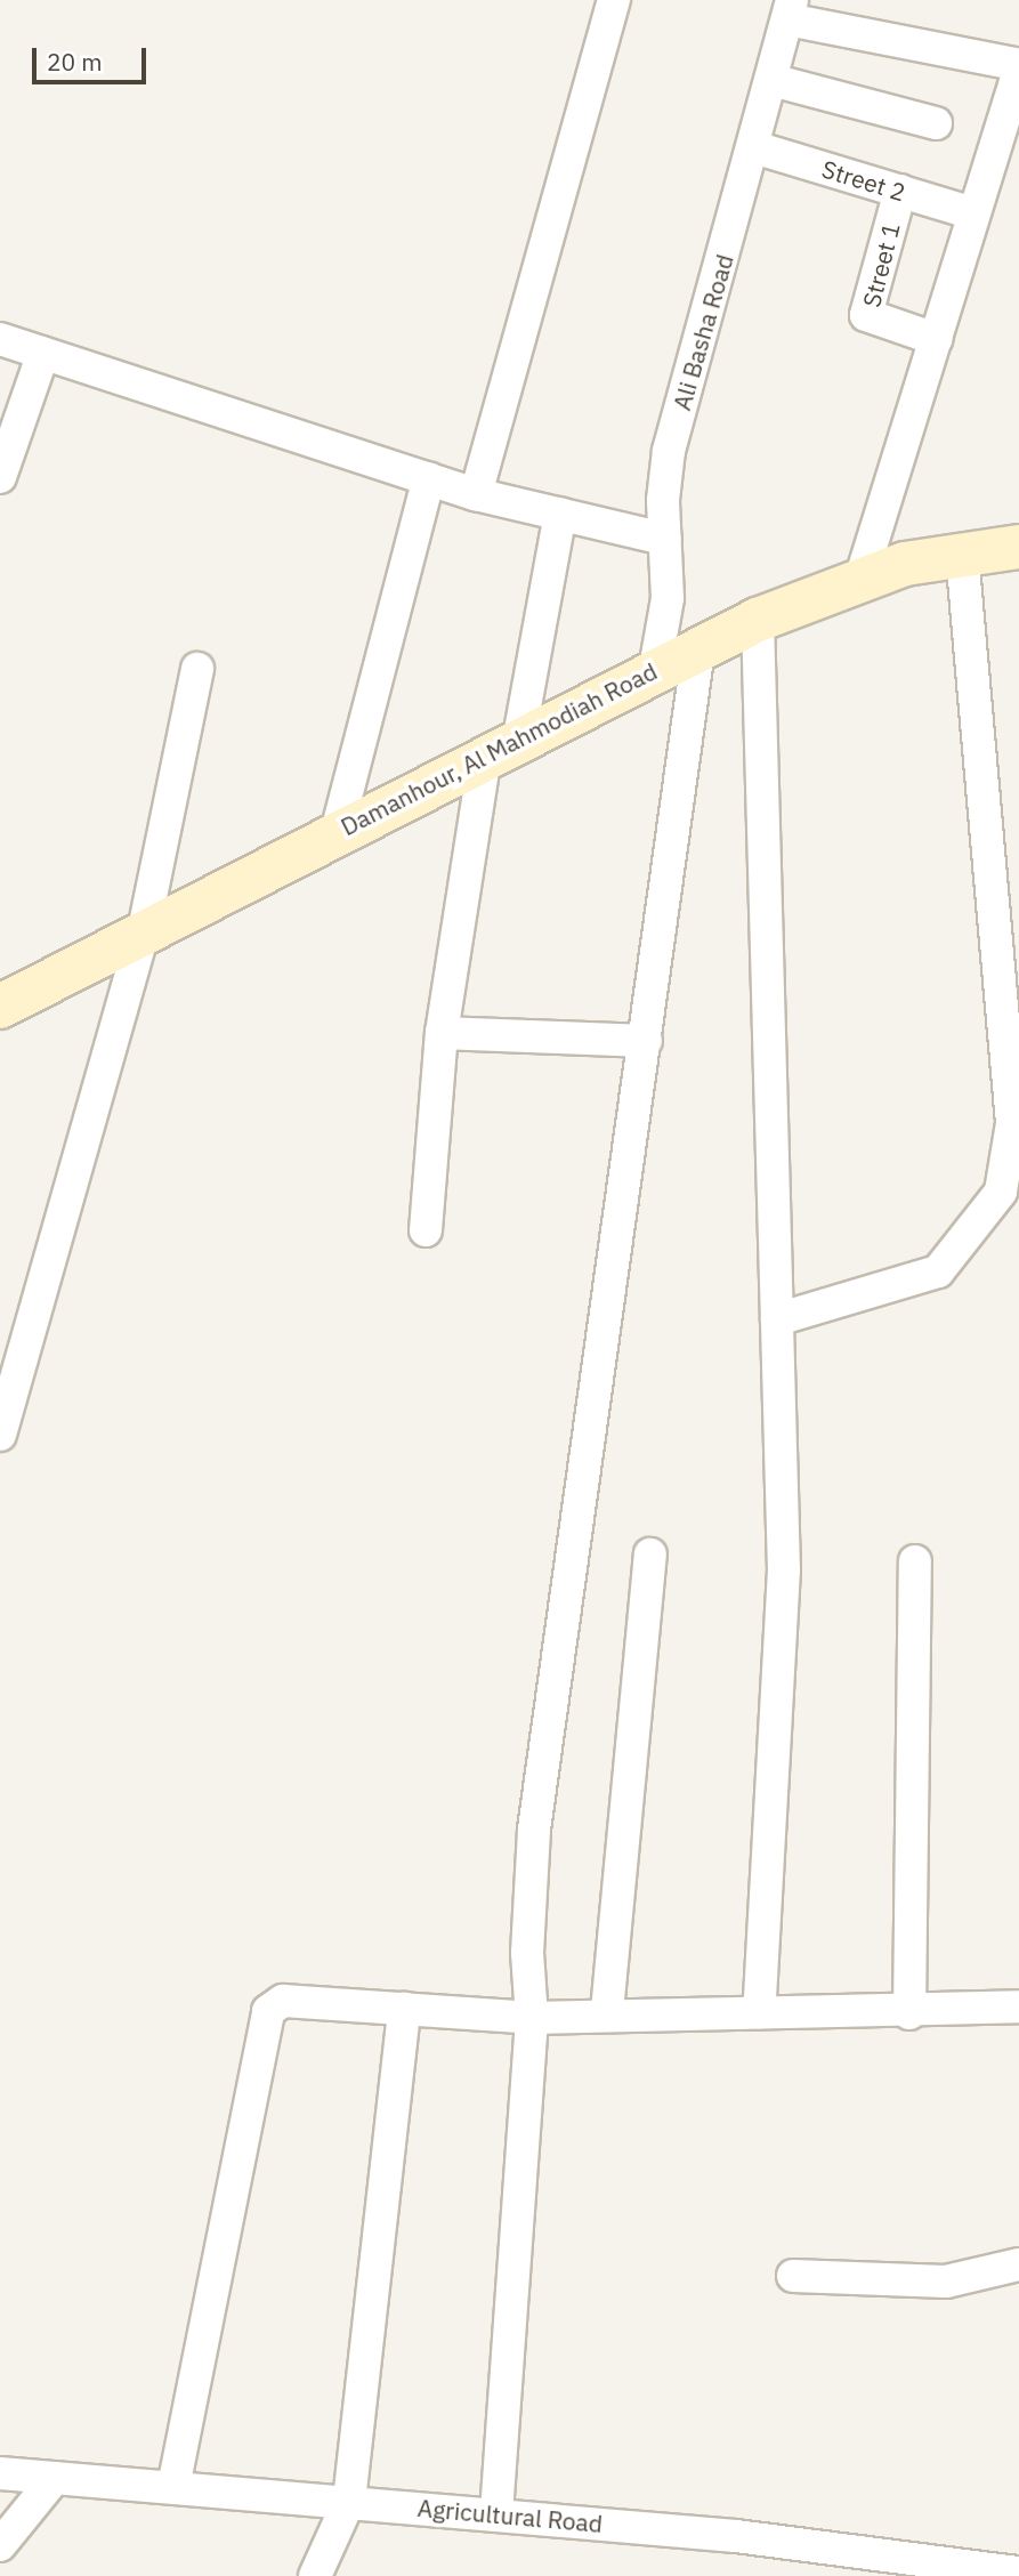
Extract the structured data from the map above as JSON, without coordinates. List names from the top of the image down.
{
  "streets": {
    "main road": ["Damanhour, Al Mahmodiah Road"],
    "street": [
      "Street 2",
      "Street 1",
      "Ali Basha Road",
      "Agricultural Road"
    ]
  },
  "crossings": [
    ["Street 2", "Street 1"],
    ["Street 2", "Ali Basha Road"],
    ["Ali Basha Road", "Damanhour, Al Mahmodiah Road"]
  ],
  "scale_bar": "20 m"
}
